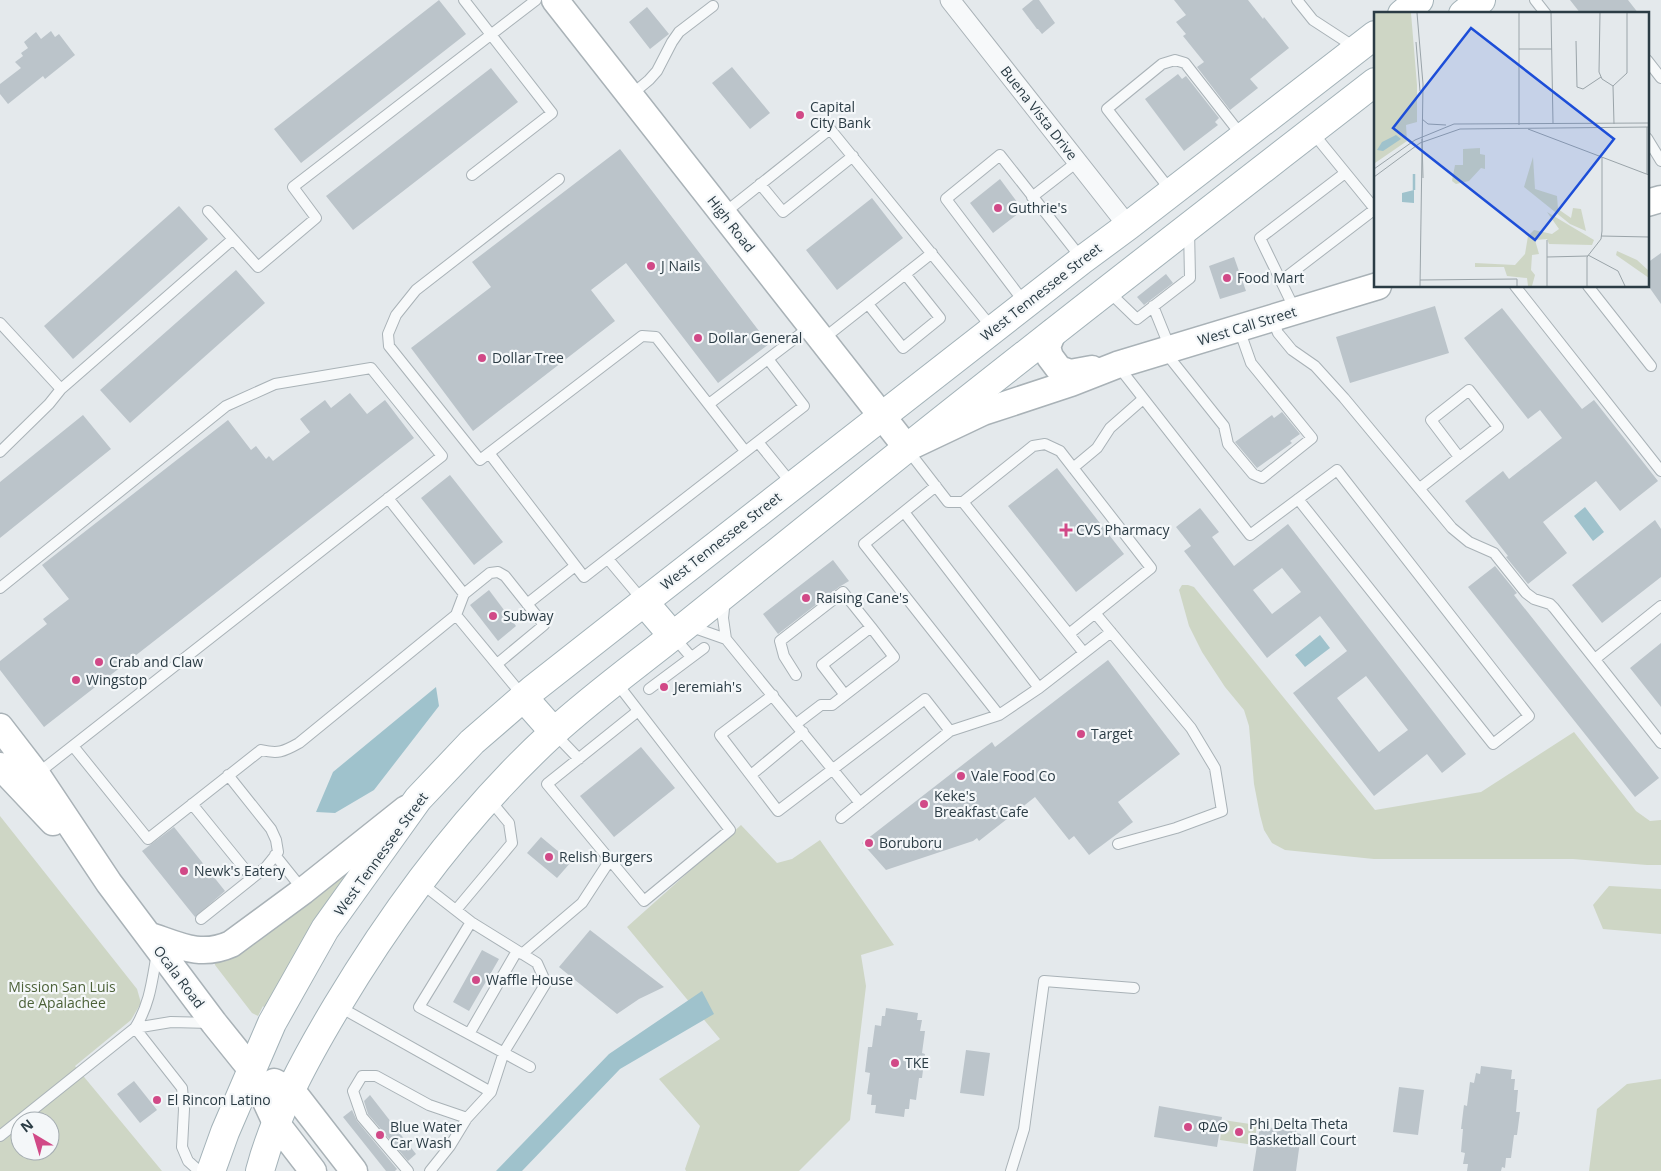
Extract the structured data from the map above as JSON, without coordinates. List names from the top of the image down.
{
  "streets": {
    "main road": ["West Tennessee Street"],
    "street": [
      "Buena Vista Drive",
      "High Road",
      "West Call Street",
      "Ocala Road"
    ]
  },
  "crossings": [
    ["Buena Vista Drive", "West Tennessee Street"],
    ["High Road", "West Tennessee Street"],
    ["High Road", "West Call Street"],
    ["West Tennessee Street", "Ocala Road"]
  ],
  "parks": ["Mission San Luis de Apalachee"],
  "places": {
    "other": [
      "Capital City Bank",
      "Guthrie's",
      "J Nails",
      "Food Mart",
      "Dollar General",
      "Dollar Tree",
      "Raising Cane's",
      "Subway",
      "Crab and Claw",
      "Wingstop",
      "Jeremiah's",
      "Target",
      "Vale Food Co",
      "Keke's Breakfast Cafe",
      "Boruboru",
      "Relish Burgers",
      "Newk's Eatery",
      "Waffle House",
      "TKE",
      "El Rincon Latino",
      "ΦΔΘ",
      "Phi Delta Theta Basketball Court",
      "Blue Water Car Wash"
    ],
    "health": ["CVS Pharmacy"]
  },
  "north": "top left"
}
